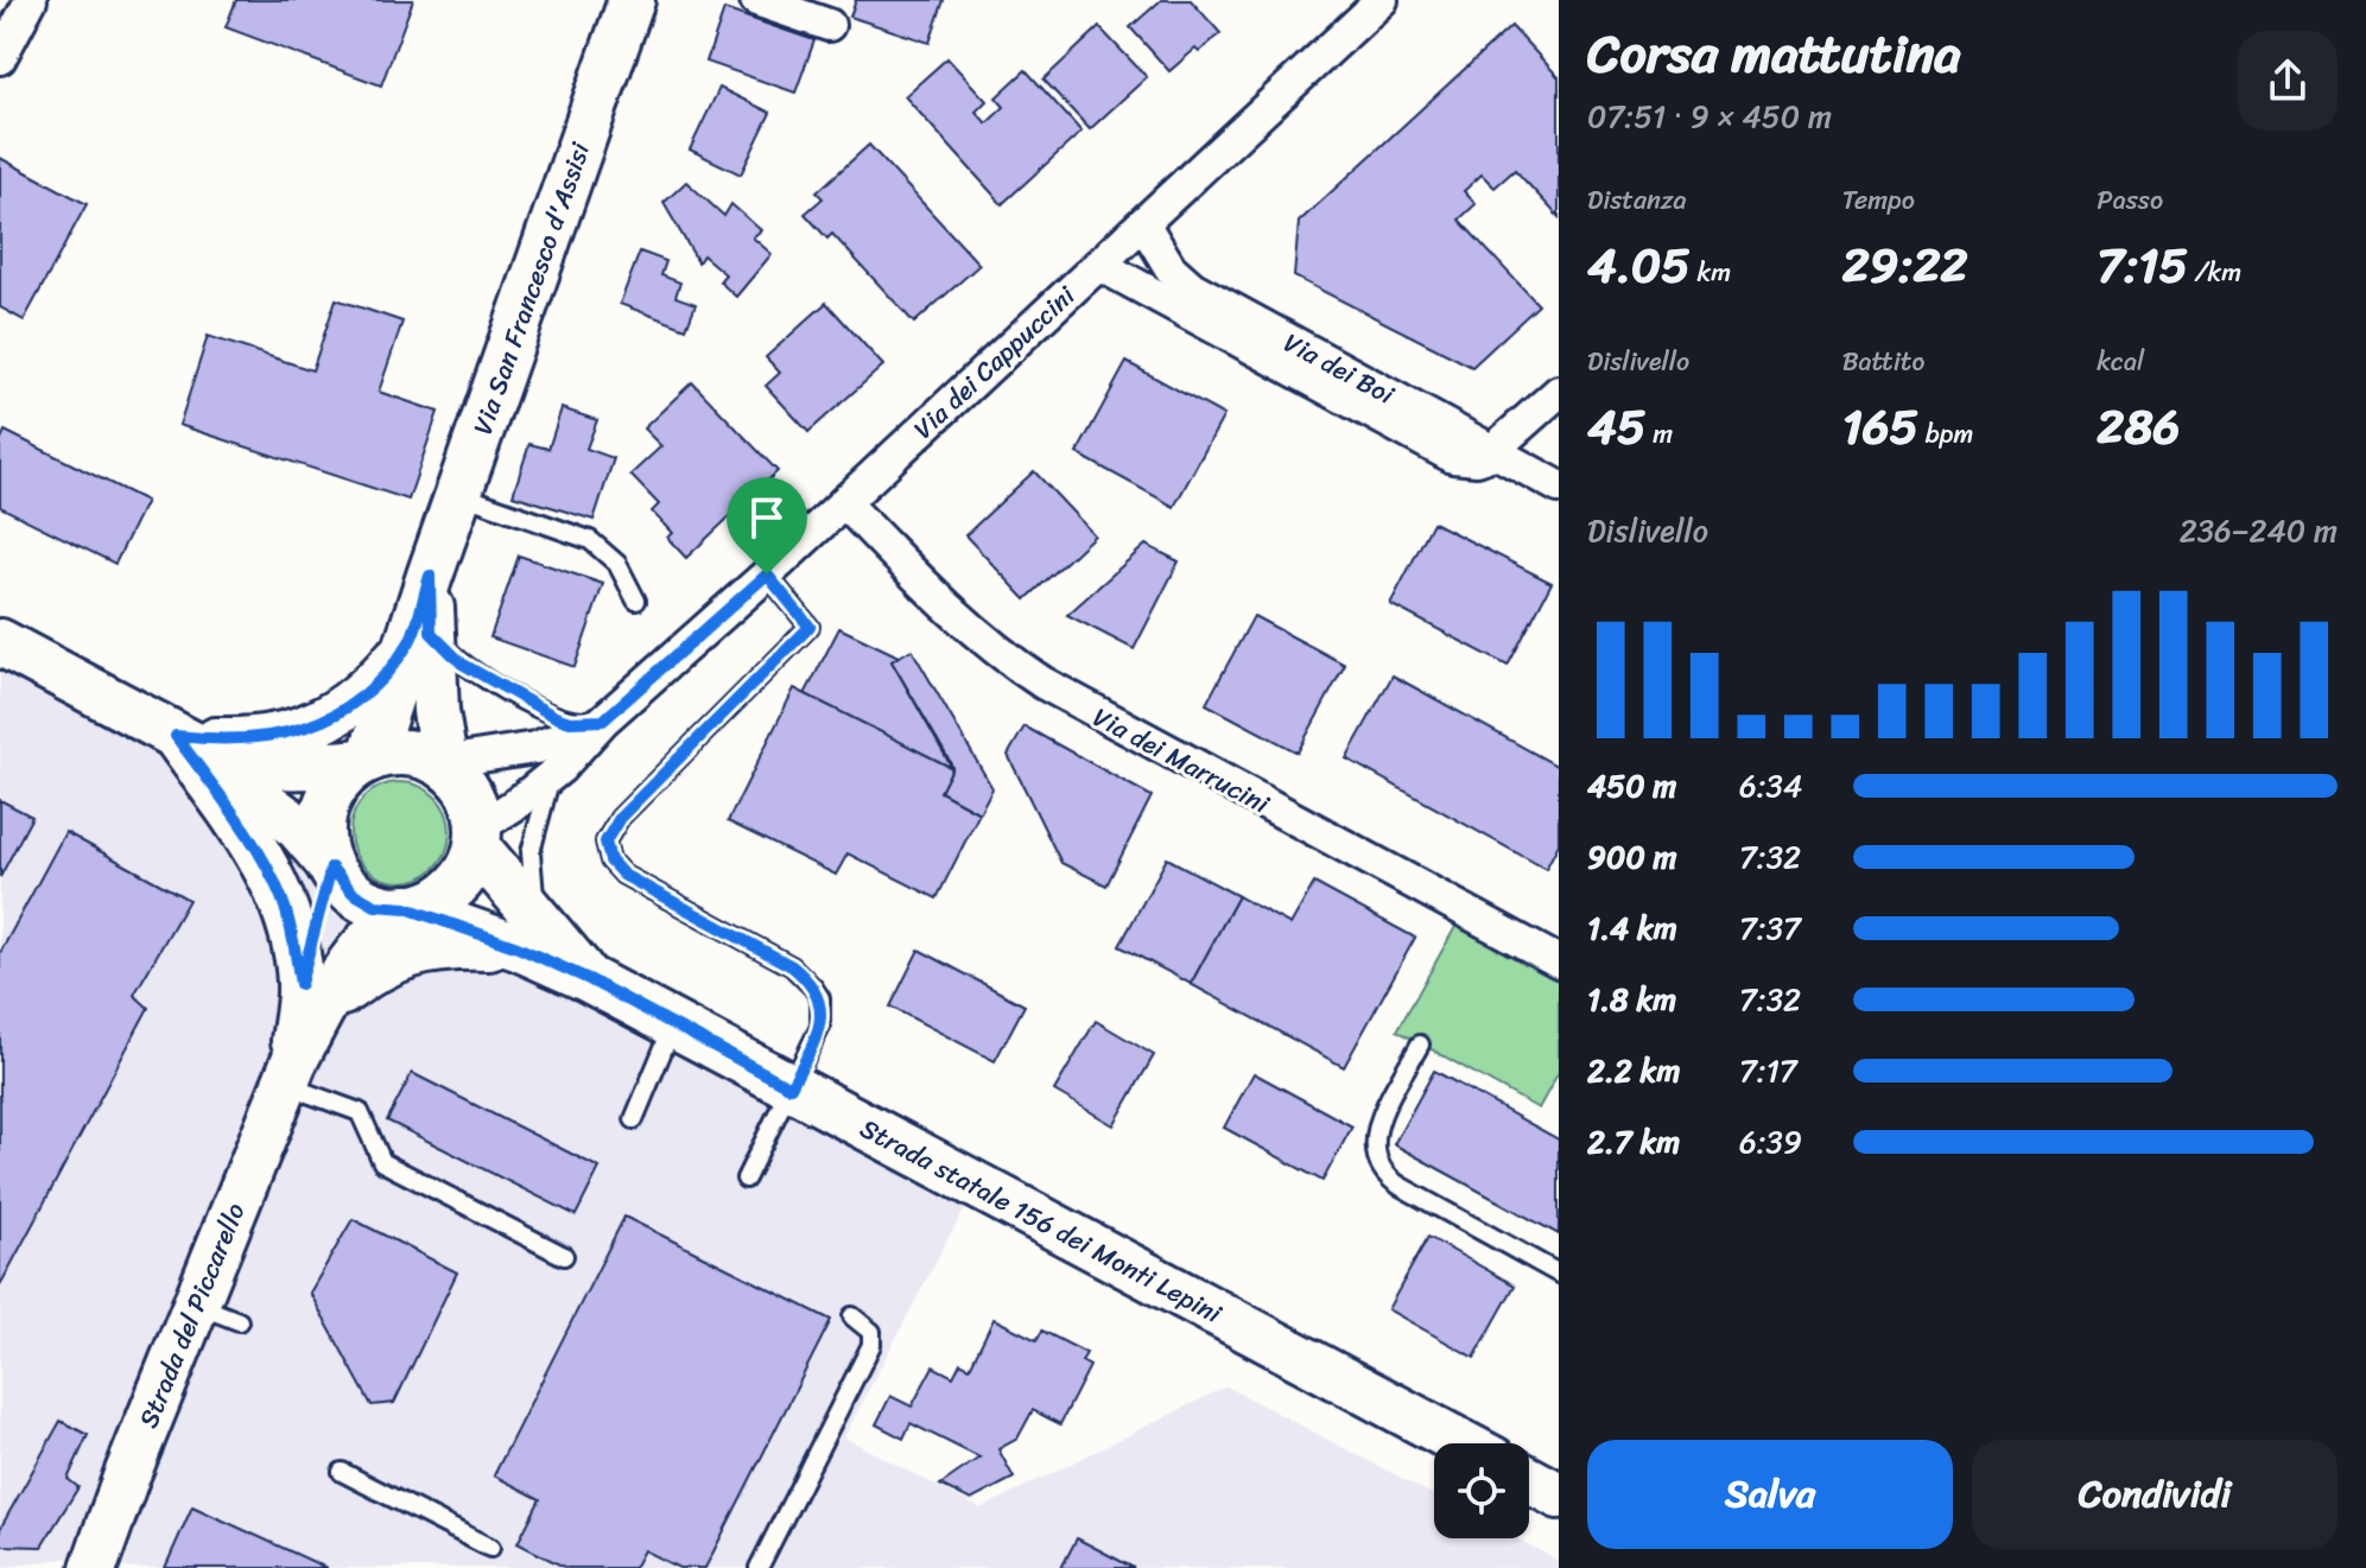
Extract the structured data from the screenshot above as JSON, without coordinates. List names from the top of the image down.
{
  "streets": {
    "street": [
      "Via San Francesco d'Assisi",
      "Via dei Cappuccini",
      "Via dei Boi",
      "Via dei Marrucini",
      "Strada statale 156 dei Monti Lepini",
      "Strada del Piccarello"
    ]
  },
  "crossings": [
    ["Via San Francesco d'Assisi", "Via dei Cappuccini"],
    ["Via San Francesco d'Assisi", "Strada statale 156 dei Monti Lepini"],
    ["Via San Francesco d'Assisi", "Strada del Piccarello"],
    ["Via dei Cappuccini", "Via dei Boi"],
    ["Via dei Cappuccini", "Via dei Marrucini"],
    ["Via dei Cappuccini", "Strada statale 156 dei Monti Lepini"],
    ["Via dei Cappuccini", "Strada del Piccarello"],
    ["Strada statale 156 dei Monti Lepini", "Strada del Piccarello"]
  ],
  "page": {
    "heading": ["Corsa mattutina", "07:51 · 9 × 450 m"],
    "stats": [
      ["Distanza", "4.05 km"],
      ["Tempo", "29:22"],
      ["Passo", "7:15 /km"],
      ["Dislivello", "45 m"],
      ["Battito", "165 bpm"],
      ["kcal", "286"]
    ],
    "chart": ["Dislivello", "236–240 m"],
    "list": [
      {
        "name": "450 m",
        "note": "6:34"
      },
      {
        "name": "900 m",
        "note": "7:32"
      },
      {
        "name": "1.4 km",
        "note": "7:37"
      },
      {
        "name": "1.8 km",
        "note": "7:32"
      },
      {
        "name": "2.2 km",
        "note": "7:17"
      },
      {
        "name": "2.7 km",
        "note": "6:39"
      }
    ],
    "buttons": ["Salva", "Condividi"]
  }
}
